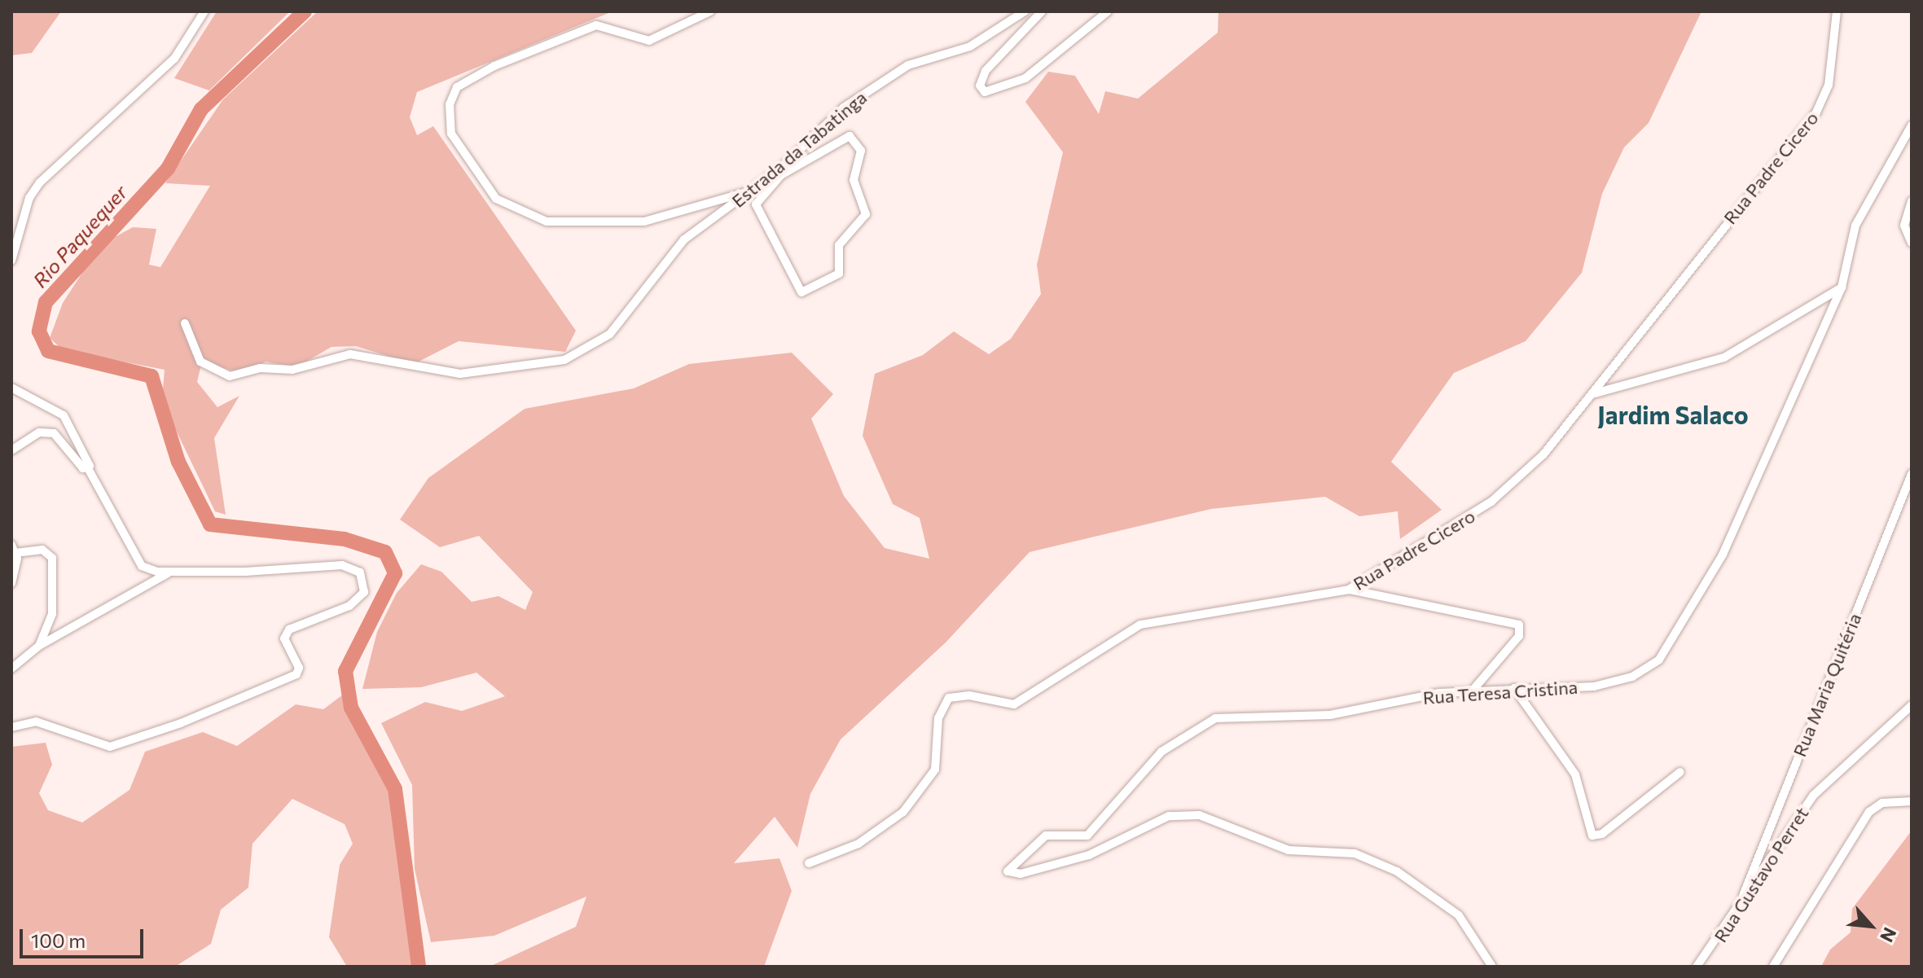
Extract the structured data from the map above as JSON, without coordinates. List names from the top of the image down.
{
  "streets": {
    "street": [
      "Estrada da Tabatinga",
      "Rua Padre Cicero",
      "Rua Maria Quitéria",
      "Rua Teresa Cristina",
      "Rua Gustavo Perret"
    ]
  },
  "crossings": [
    ["Rua Maria Quitéria", "Rua Gustavo Perret"]
  ],
  "districts": ["Jardim Salaco"],
  "water": ["Rio Paquequer"],
  "scale_bar": "100 m",
  "north": "bottom right"
}
